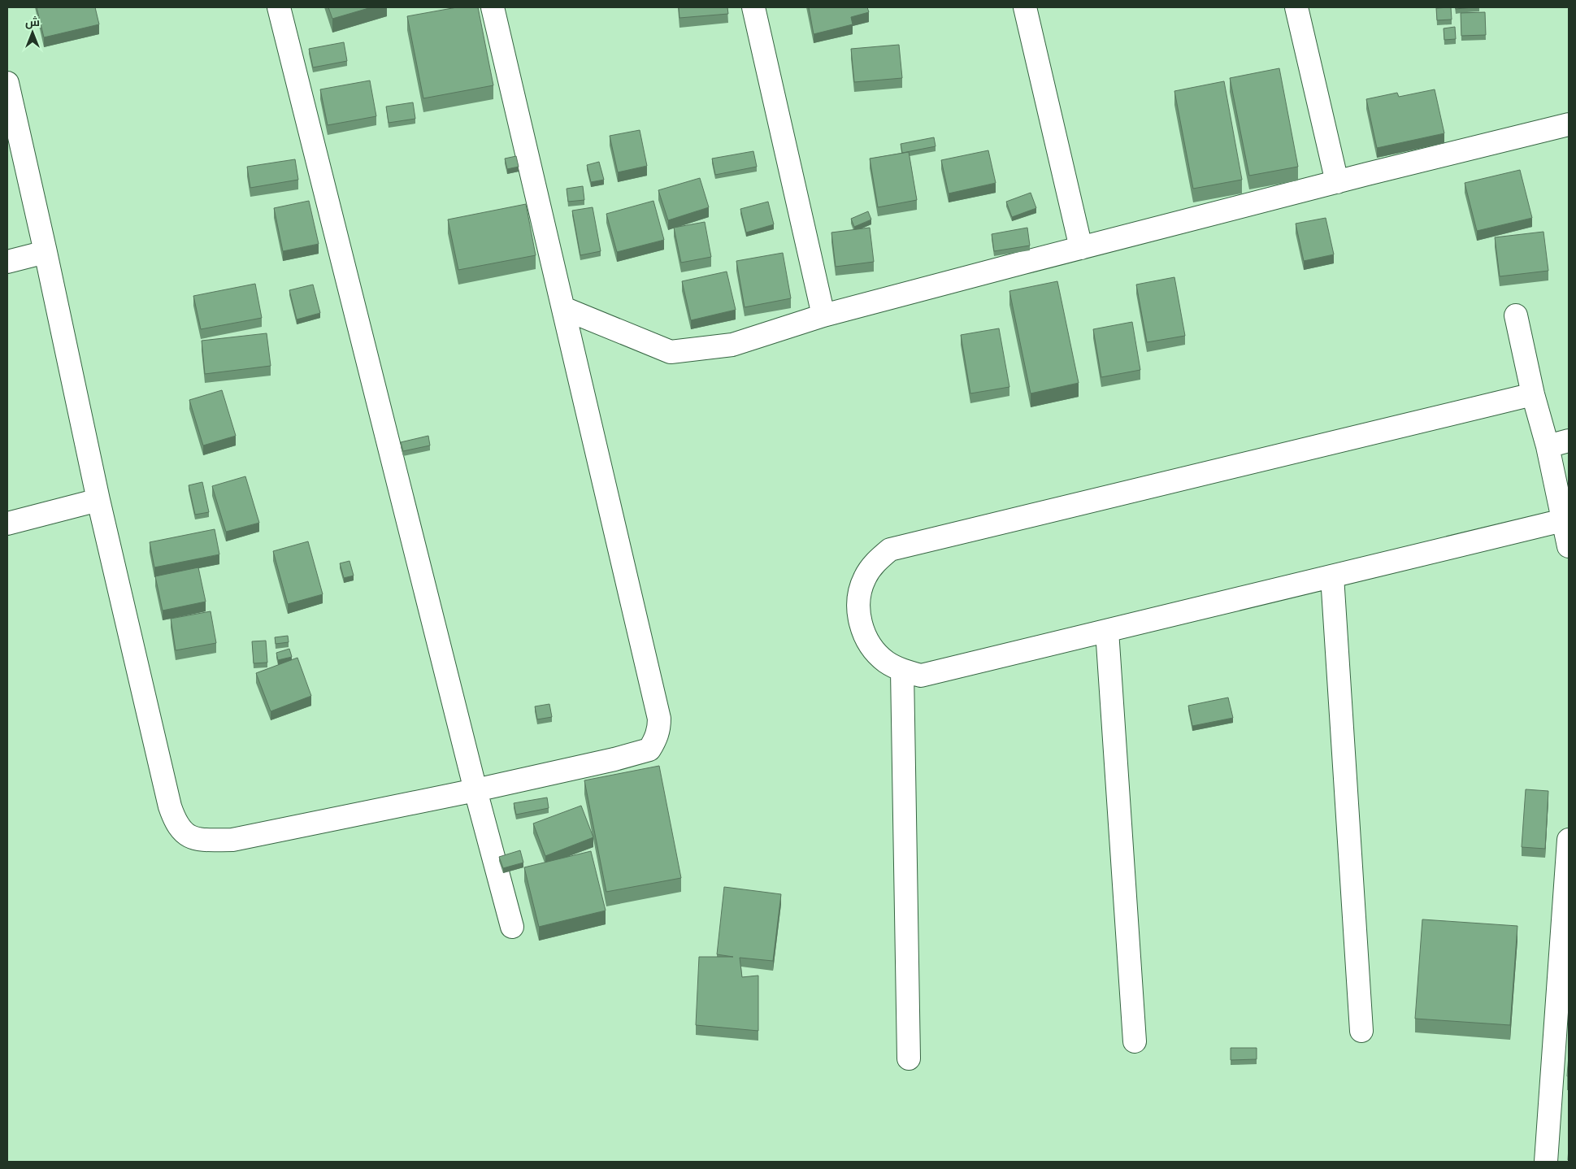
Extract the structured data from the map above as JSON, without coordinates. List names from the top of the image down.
{
  "north": "top"
}
